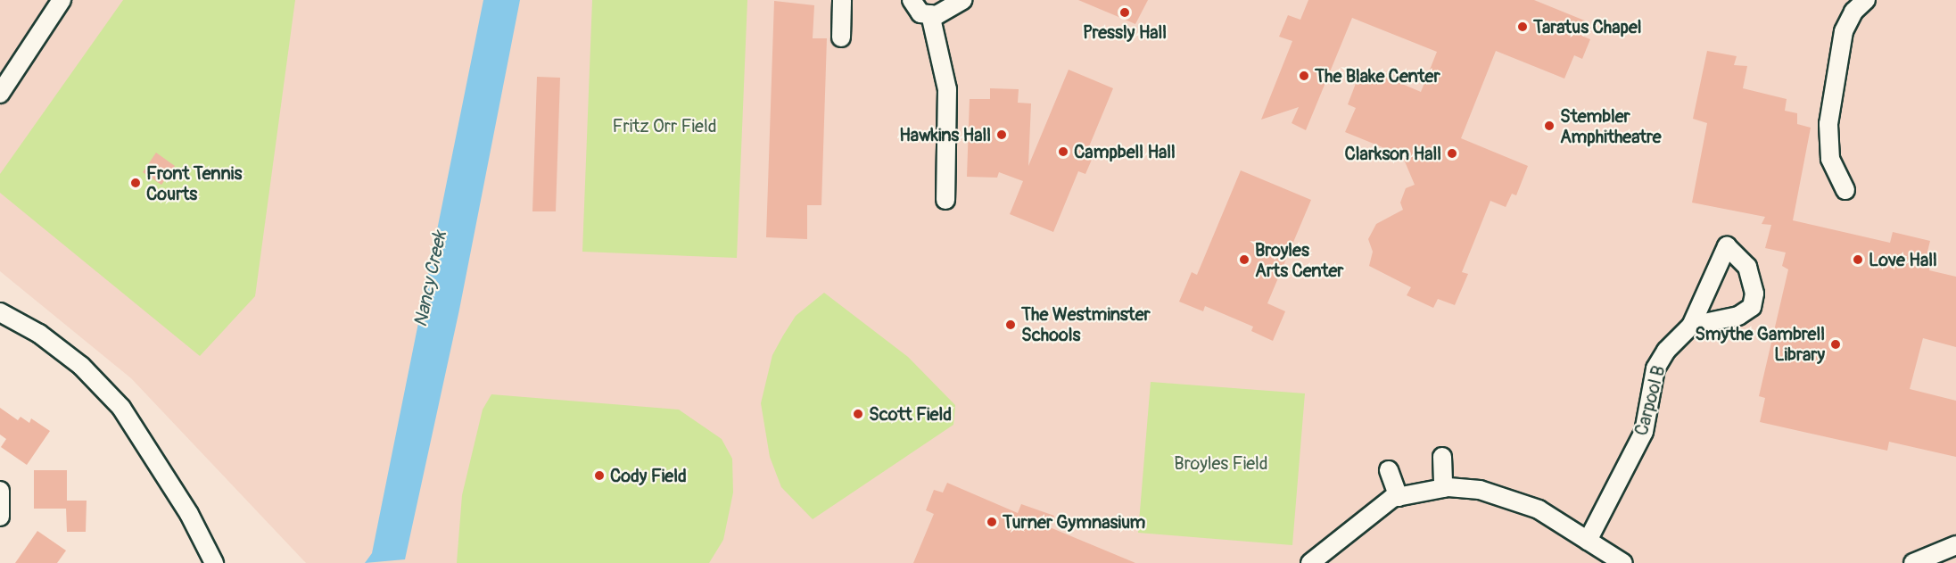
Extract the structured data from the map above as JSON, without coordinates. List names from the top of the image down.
{
  "streets": {
    "street": ["Carpool B"]
  },
  "water": ["Nancy Creek"],
  "parks": ["Fritz Orr Field", "Broyles Field"],
  "places": [
    "Pressly Hall",
    "Taratus Chapel",
    "The Blake Center",
    "Stembler Amphitheatre",
    "Hawkins Hall",
    "Campbell Hall",
    "Clarkson Hall",
    "Front Tennis Courts",
    "Broyles Arts Center",
    "Love Hall",
    "The Westminster Schools",
    "Smythe Gambrell Library",
    "Scott Field",
    "Cody Field",
    "Turner Gymnasium"
  ]
}
